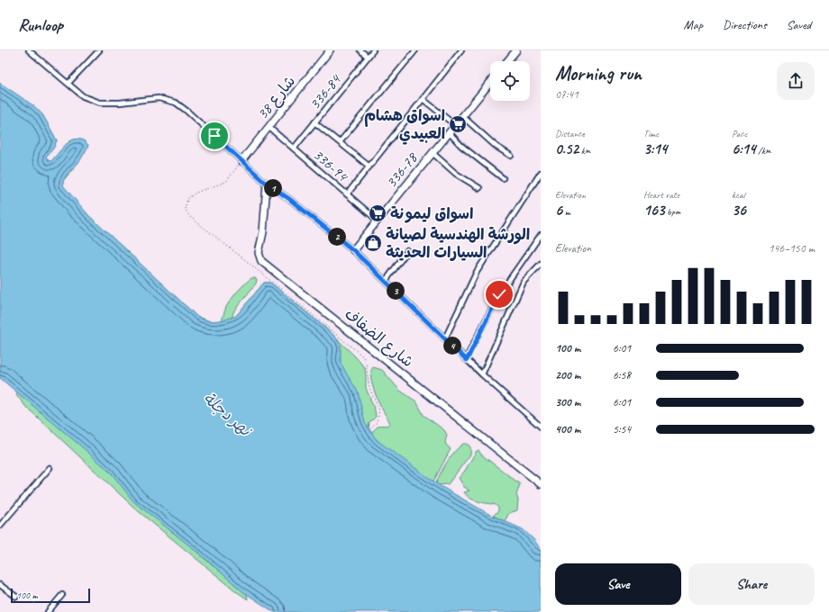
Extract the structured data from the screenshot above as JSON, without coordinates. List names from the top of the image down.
{
  "streets": {
    "street": [
      "336-84",
      "شارع 38",
      "336-94",
      "336-78",
      "شارع الضفاف"
    ]
  },
  "crossings": [
    ["336-84", "336-94"],
    ["شارع 38", "336-94"],
    ["336-94", "336-78"]
  ],
  "water": ["نهر دجلة"],
  "places": {
    "supermarket": ["اسواق هشام العبيدي", "اسواق ليمونة"],
    "shop": ["الورشة الهندسية لصيانة السيارات الحديثة"]
  },
  "scale_bar": "100 m",
  "page": {
    "header": "Runloop",
    "nav": ["Map", "Directions", "Saved"],
    "heading": ["Morning run", "07:41"],
    "stats": [
      ["Distance", "0.52 km"],
      ["Time", "3:14"],
      ["Pace", "6:14 /km"],
      ["Elevation", "6 m"],
      ["Heart rate", "163 bpm"],
      ["kcal", "36"]
    ],
    "pins": [
      "1",
      "2",
      "3",
      "4"
    ],
    "chart": ["Elevation", "146–150 m"],
    "list": [
      {
        "name": "100 m",
        "note": "6:01"
      },
      {
        "name": "200 m",
        "note": "6:58"
      },
      {
        "name": "300 m",
        "note": "6:01"
      },
      {
        "name": "400 m",
        "note": "5:54"
      }
    ],
    "buttons": ["Save", "Share"],
    "scale": "100 m"
  }
}
